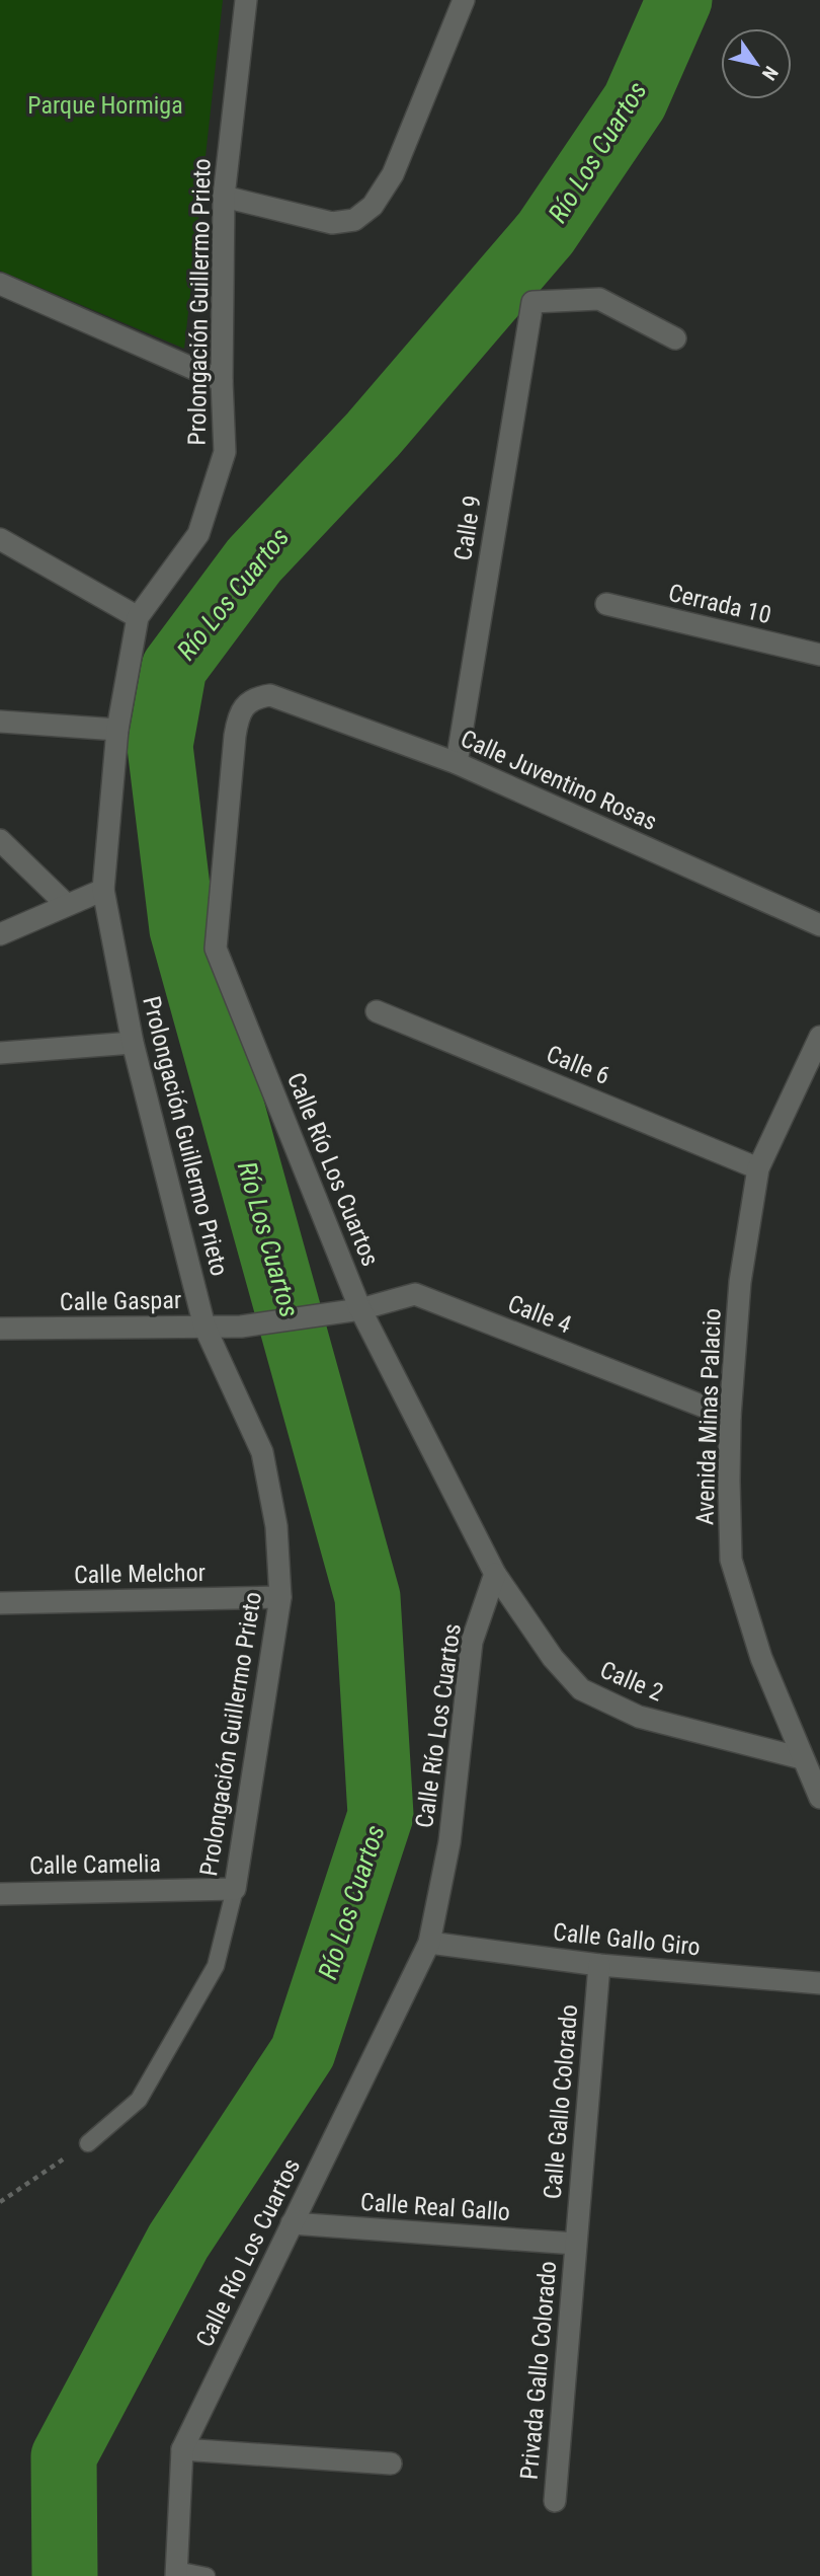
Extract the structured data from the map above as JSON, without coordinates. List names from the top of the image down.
{
  "streets": {
    "street": [
      "Prolongación Guillermo Prieto",
      "Calle 9",
      "Cerrada 10",
      "Calle Juventino Rosas",
      "Calle 6",
      "Calle Río Los Cuartos",
      "Calle Gaspar",
      "Calle 4",
      "Avenida Minas Palacio",
      "Calle Melchor",
      "Calle 2",
      "Calle Camelia",
      "Calle Gallo Giro",
      "Calle Gallo Colorado",
      "Calle Real Gallo",
      "Privada Gallo Colorado"
    ]
  },
  "crossings": [
    ["Prolongación Guillermo Prieto", "Calle Gaspar"],
    ["Prolongación Guillermo Prieto", "Calle Melchor"],
    ["Prolongación Guillermo Prieto", "Calle Camelia"],
    ["Calle 9", "Calle Juventino Rosas"],
    ["Calle Juventino Rosas", "Calle Río Los Cuartos"],
    ["Calle 6", "Avenida Minas Palacio"],
    ["Calle Río Los Cuartos", "Calle 4"],
    ["Calle Río Los Cuartos", "Calle 2"],
    ["Calle Río Los Cuartos", "Calle Gallo Giro"],
    ["Calle Río Los Cuartos", "Calle Real Gallo"],
    ["Calle Gaspar", "Calle 4"],
    ["Calle 4", "Avenida Minas Palacio"],
    ["Avenida Minas Palacio", "Calle 2"],
    ["Calle Gallo Giro", "Calle Gallo Colorado"],
    ["Calle Gallo Colorado", "Calle Real Gallo"],
    ["Calle Gallo Colorado", "Privada Gallo Colorado"],
    ["Calle Real Gallo", "Privada Gallo Colorado"]
  ],
  "water": ["Río Los Cuartos"],
  "parks": ["Parque Hormiga"],
  "north": "bottom right"
}
